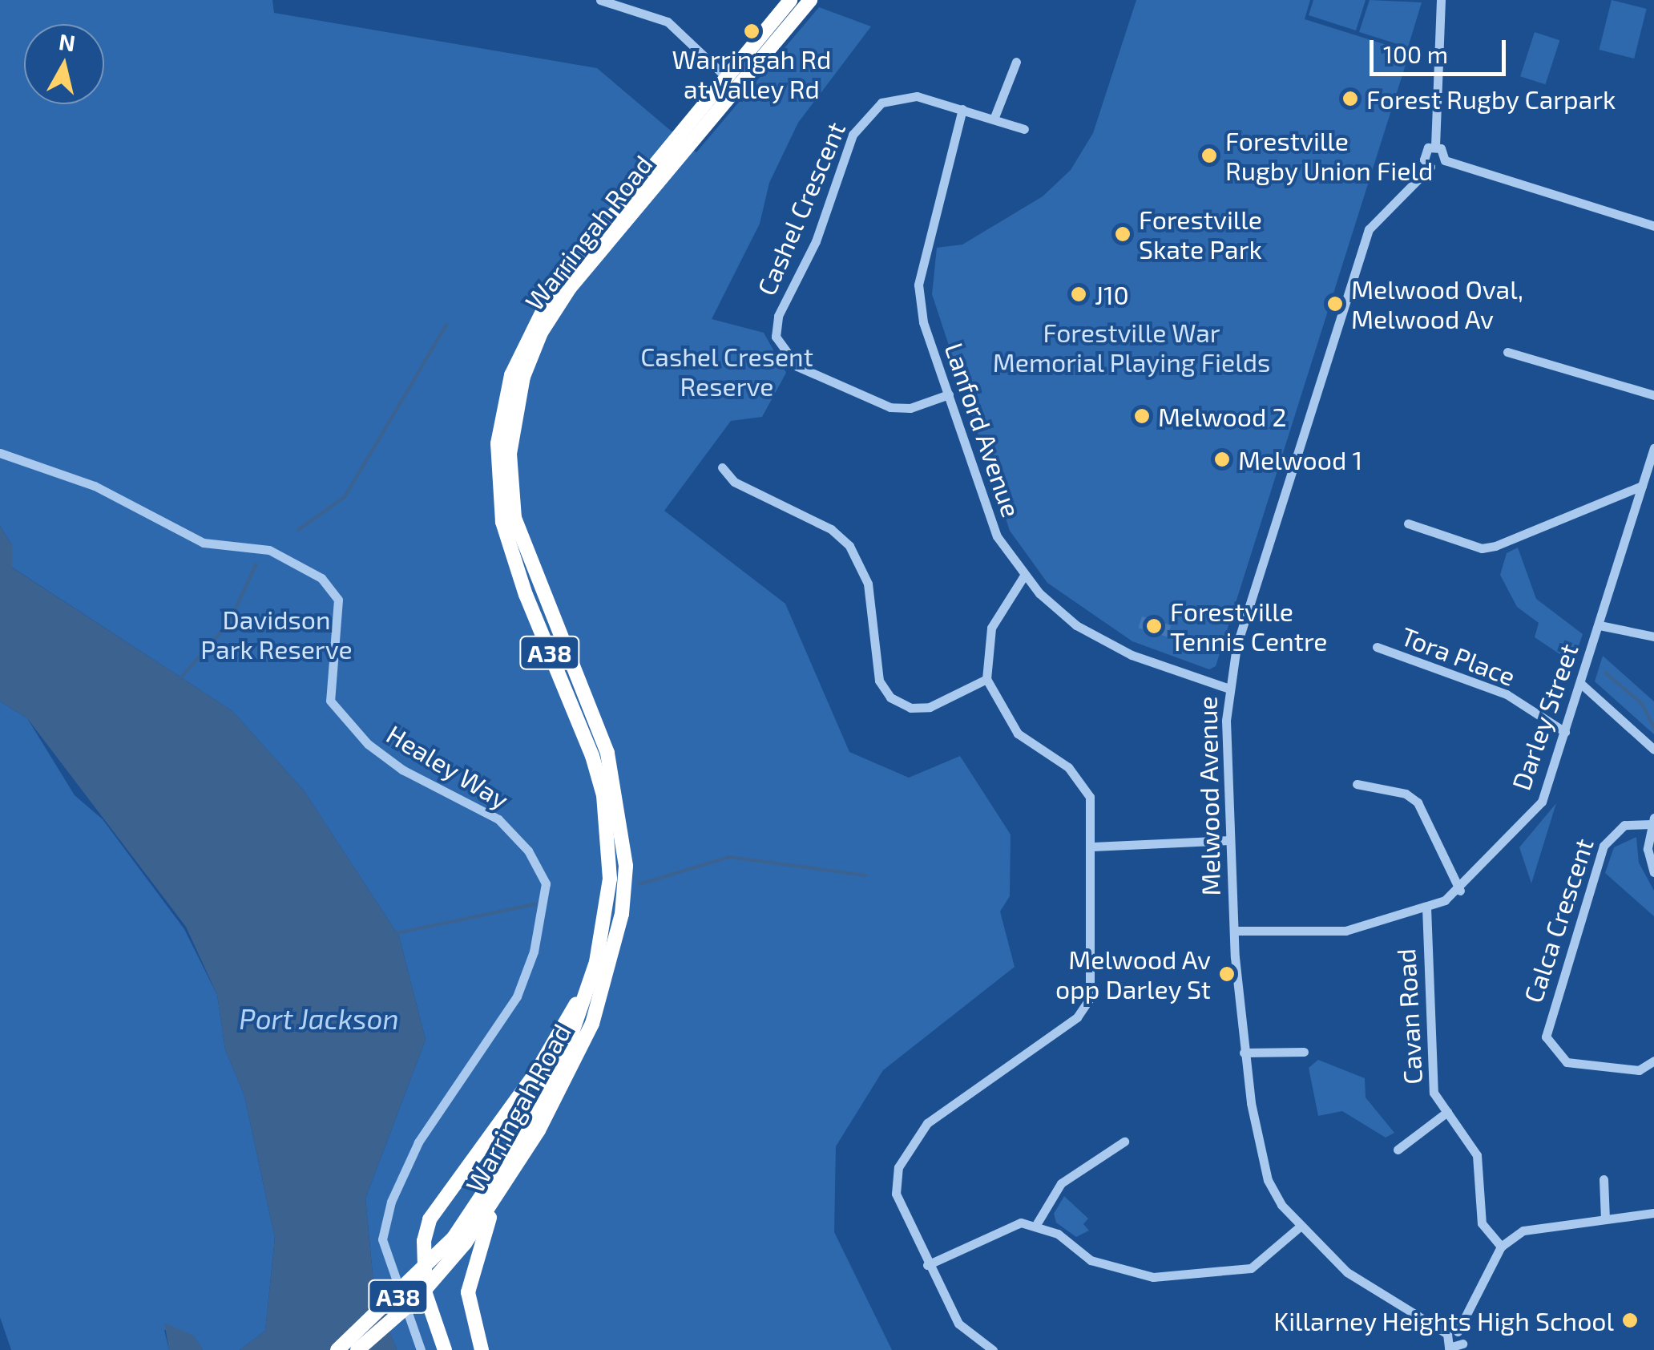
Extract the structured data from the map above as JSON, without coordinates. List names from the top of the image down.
{
  "streets": {
    "highway": ["Warringah Road", "A38"],
    "street": [
      "Cashel Crescent",
      "Lanford Avenue",
      "Tora Place",
      "Darley Street",
      "Healey Way",
      "Melwood Avenue",
      "Calca Crescent",
      "Cavan Road"
    ]
  },
  "crossings": [
    ["Cashel Crescent", "Lanford Avenue"],
    ["Lanford Avenue", "Melwood Avenue"],
    ["Tora Place", "Darley Street"],
    ["Darley Street", "Melwood Avenue"],
    ["Darley Street", "Cavan Road"]
  ],
  "water": ["Port Jackson"],
  "parks": ["Forestville War Memorial Playing Fields", "Cashel Cresent Reserve", "Davidson Park Reserve"],
  "places": [
    "Warringah Rd at Valley Rd",
    "Forest Rugby Carpark",
    "Forestville Rugby Union Field",
    "Forestville Skate Park",
    "J10",
    "Melwood Oval, Melwood Av",
    "Melwood 2",
    "Melwood 1",
    "Forestville Tennis Centre",
    "Melwood Av opp Darley St",
    "Killarney Heights High School"
  ],
  "scale_bar": "100 m",
  "north": "top"
}
